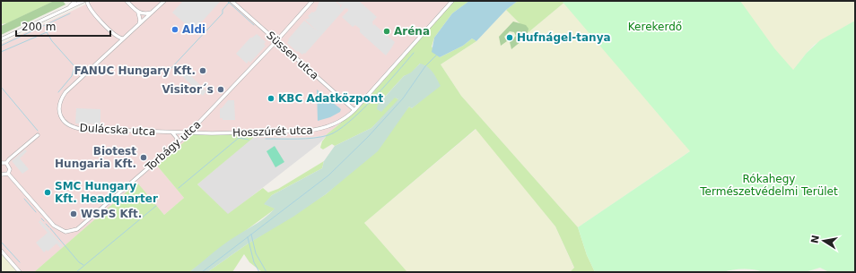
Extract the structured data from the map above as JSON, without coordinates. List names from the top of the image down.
{
  "streets": {
    "street": [
      "Süssen utca",
      "Dulácska utca",
      "Hosszúrét utca",
      "Torbágy utca"
    ]
  },
  "crossings": [
    ["Süssen utca", "Hosszúrét utca"],
    ["Süssen utca", "Torbágy utca"],
    ["Dulácska utca", "Hosszúrét utca"],
    ["Dulácska utca", "Torbágy utca"],
    ["Hosszúrét utca", "Torbágy utca"]
  ],
  "parks": ["Kerekerdő", "Rókahegy Természetvédelmi Terület"],
  "places": [
    "Aldi",
    "Aréna",
    "Hufnágel-tanya",
    "FANUC Hungary Kft.",
    "Visitor´s",
    "KBC Adatközpont",
    "Biotest Hungaria Kft.",
    "SMC Hungary Kft. Headquarter",
    "WSPS Kft."
  ],
  "scale_bar": "200 m",
  "north": "left"
}
